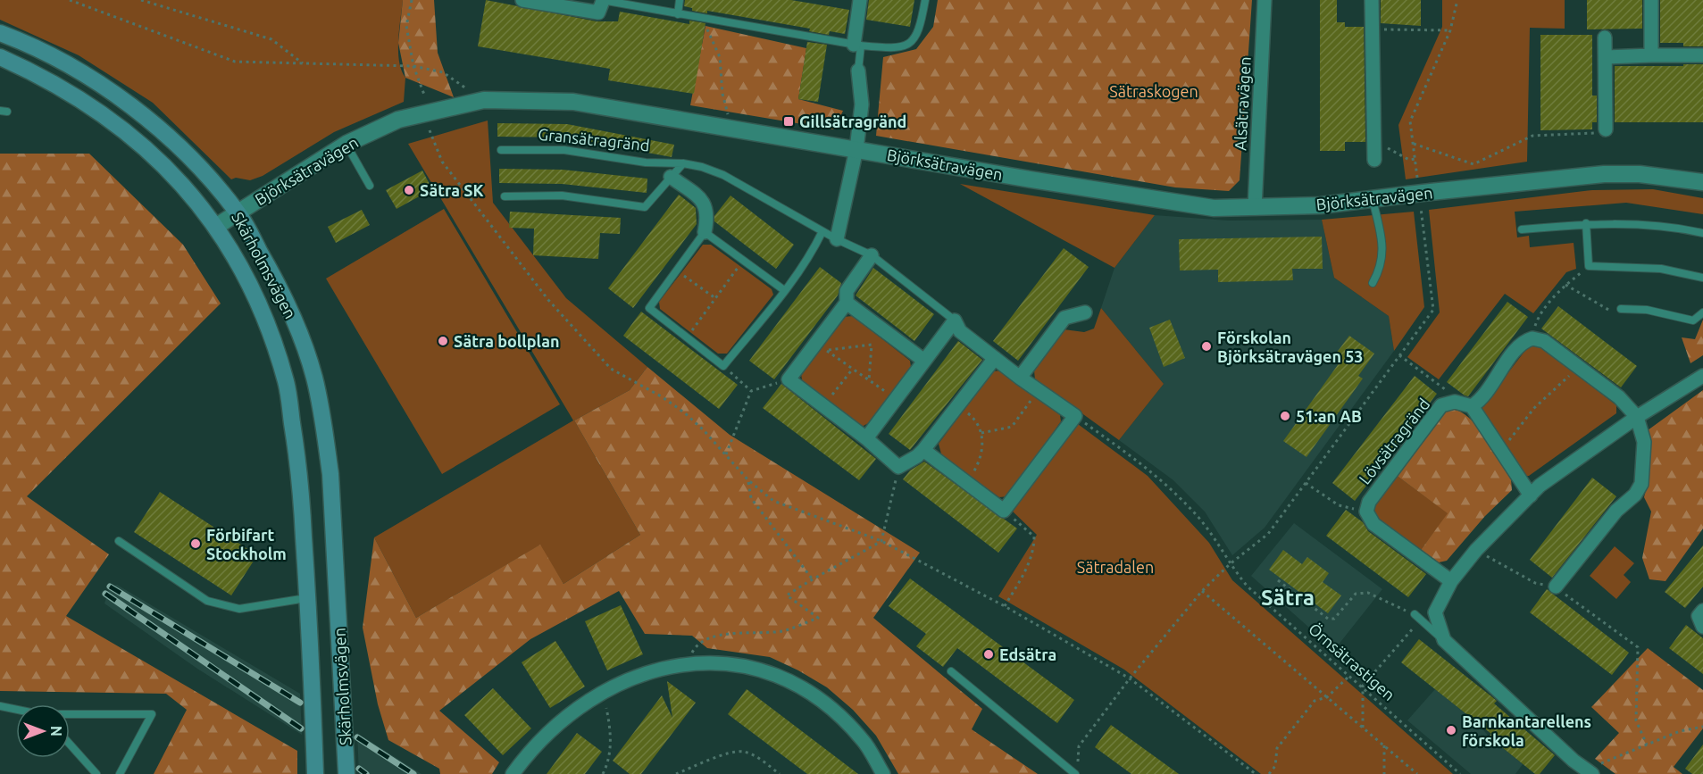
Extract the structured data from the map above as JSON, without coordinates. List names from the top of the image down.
{
  "streets": {
    "main road": ["Skärholmsvägen"],
    "street": [
      "Alsätravägen",
      "Gransätragränd",
      "Björksätravägen",
      "Lövsätragränd"
    ],
    "path": ["Örnsätrastigen"]
  },
  "crossings": [
    ["Alsätravägen", "Björksätravägen"],
    ["Gransätragränd", "Örnsätrastigen"],
    ["Björksätravägen", "Skärholmsvägen"]
  ],
  "districts": ["Sätra"],
  "parks": ["Sätraskogen", "Sätradalen"],
  "places": {
    "transit": ["Gillsätragränd"],
    "other": [
      "Sätra SK",
      "Sätra bollplan",
      "Förskolan Björksätravägen 53",
      "51:an AB",
      "Förbifart Stockholm",
      "Edsätra",
      "Barnkantarellens förskola"
    ]
  },
  "north": "right"
}
